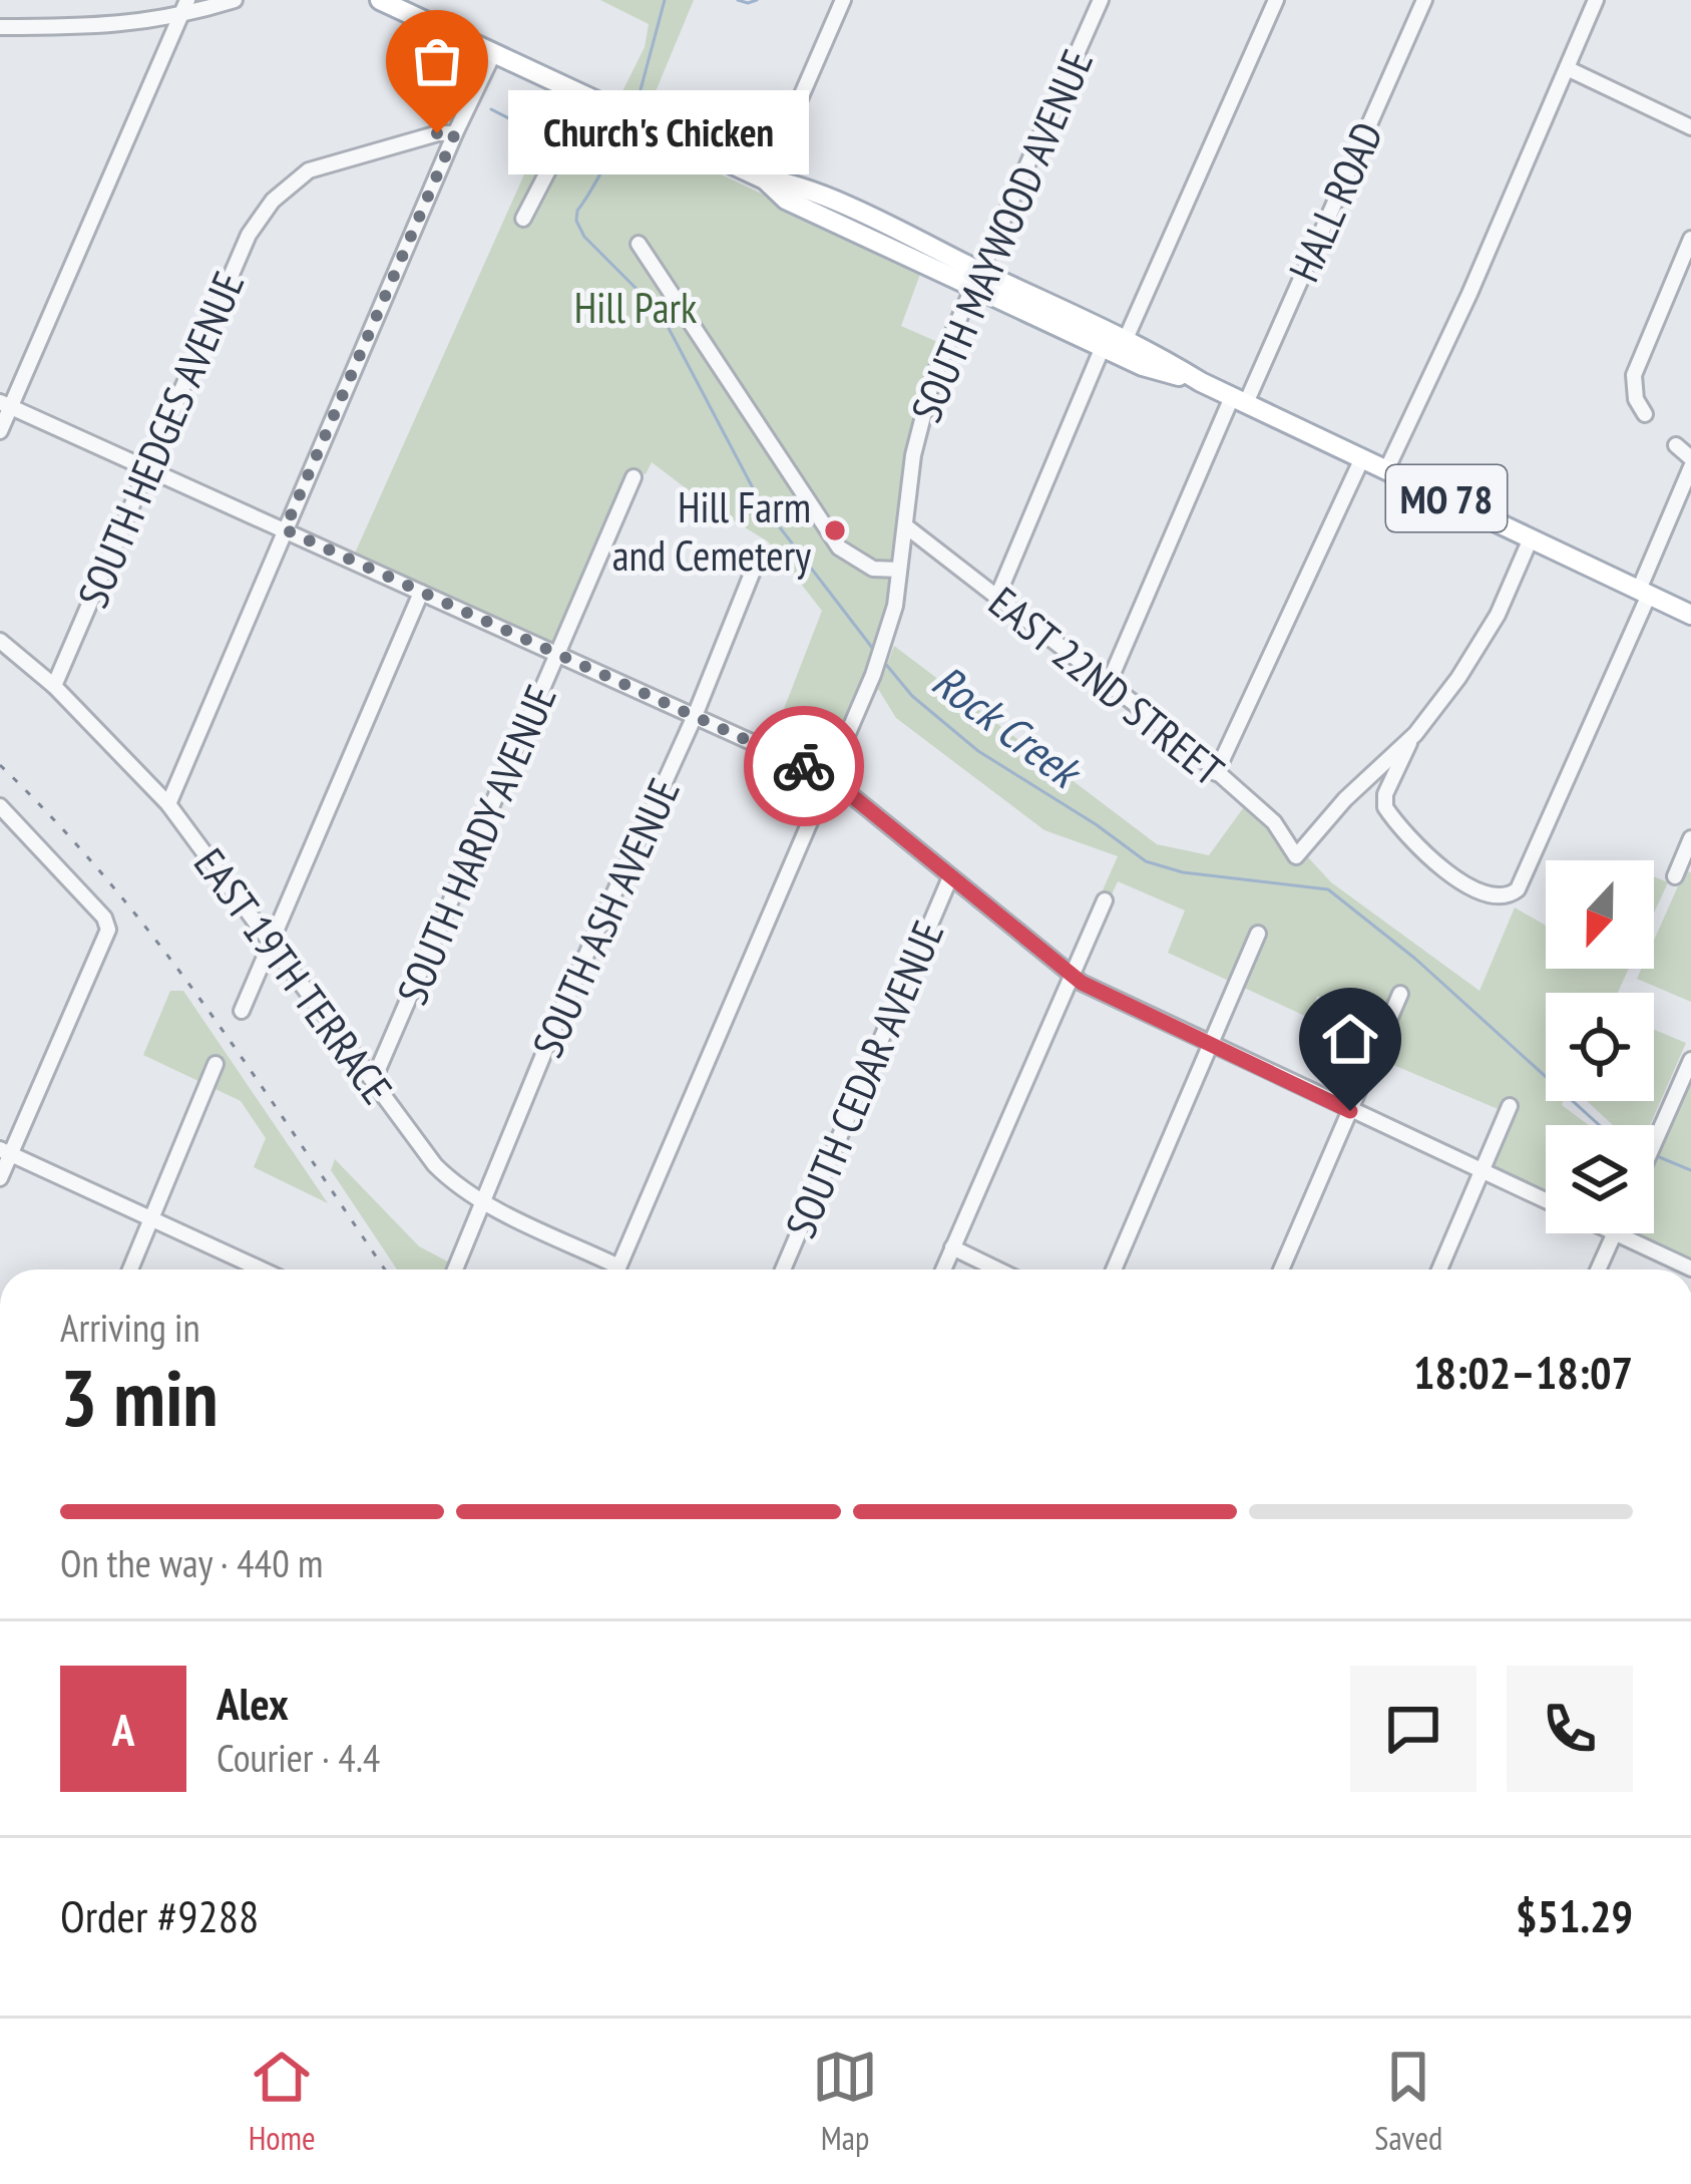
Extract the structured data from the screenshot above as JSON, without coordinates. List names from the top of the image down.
{
  "streets": {
    "main road": ["MO 78"],
    "street": [
      "HALL ROAD",
      "SOUTH MAYWOOD AVENUE",
      "SOUTH HEDGES AVENUE",
      "EAST 22ND STREET",
      "SOUTH HARDY AVENUE",
      "SOUTH ASH AVENUE",
      "EAST 19TH TERRACE",
      "SOUTH CEDAR AVENUE"
    ]
  },
  "crossings": [
    ["HALL ROAD", "MO 78"],
    ["HALL ROAD", "EAST 22ND STREET"],
    ["SOUTH MAYWOOD AVENUE", "MO 78"],
    ["SOUTH MAYWOOD AVENUE", "EAST 22ND STREET"],
    ["SOUTH HEDGES AVENUE", "EAST 19TH TERRACE"],
    ["SOUTH HARDY AVENUE", "EAST 19TH TERRACE"],
    ["SOUTH ASH AVENUE", "EAST 19TH TERRACE"]
  ],
  "water": ["Rock Creek"],
  "parks": ["Hill Park"],
  "places": ["Church's Chicken", "Hill Farm and Cemetery"],
  "north": "bottom",
  "page": {
    "bubble": "Church's Chicken",
    "heading": ["3 min", "Arriving in", "18:02–18:07"],
    "panel": [
      "Alex",
      "Courier · 4.4",
      "Order #9288",
      "$51.29"
    ],
    "bar": "On the way · 440 m",
    "round": "A",
    "tabs": ["Home", "Map", "Saved"]
  }
}
